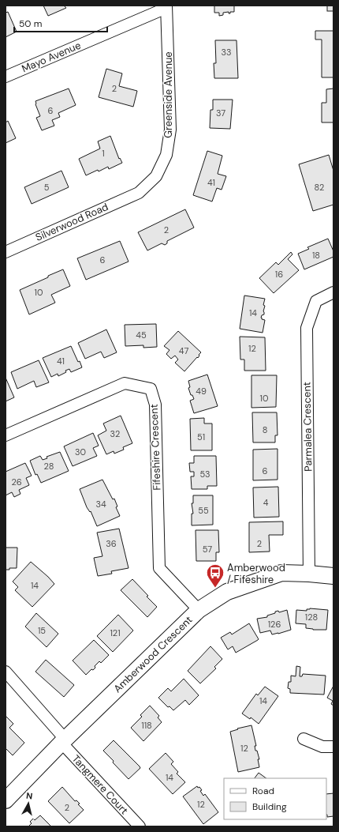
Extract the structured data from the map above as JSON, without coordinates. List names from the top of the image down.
{
  "streets": {
    "street": [
      "Mayo Avenue",
      "Greenside Avenue",
      "Silverwood Road",
      "Parmalea Crescent",
      "Fifeshire Crescent",
      "Amberwood Crescent",
      "Tangmere Court"
    ]
  },
  "crossings": [
    ["Mayo Avenue", "Greenside Avenue"],
    ["Greenside Avenue", "Silverwood Road"],
    ["Parmalea Crescent", "Amberwood Crescent"],
    ["Fifeshire Crescent", "Amberwood Crescent"],
    ["Amberwood Crescent", "Tangmere Court"]
  ],
  "places": {
    "bus stop": ["Amberwood / Fifeshire"]
  },
  "house_numbers": [
    "33",
    "2",
    "6",
    "37",
    "1",
    "41",
    "5",
    "82",
    "2",
    "18",
    "6",
    "16",
    "10",
    "14",
    "45",
    "12",
    "47",
    "41",
    "49",
    "10",
    "8",
    "32",
    "51",
    "30",
    "28",
    "6",
    "53",
    "26",
    "4",
    "34",
    "55",
    "36",
    "2",
    "57",
    "14",
    "128",
    "126",
    "15",
    "121",
    "14",
    "118",
    "12",
    "14",
    "12",
    "2"
  ],
  "legend": ["Road", "Building"],
  "scale_bar": "50 m",
  "north": "top"
}
